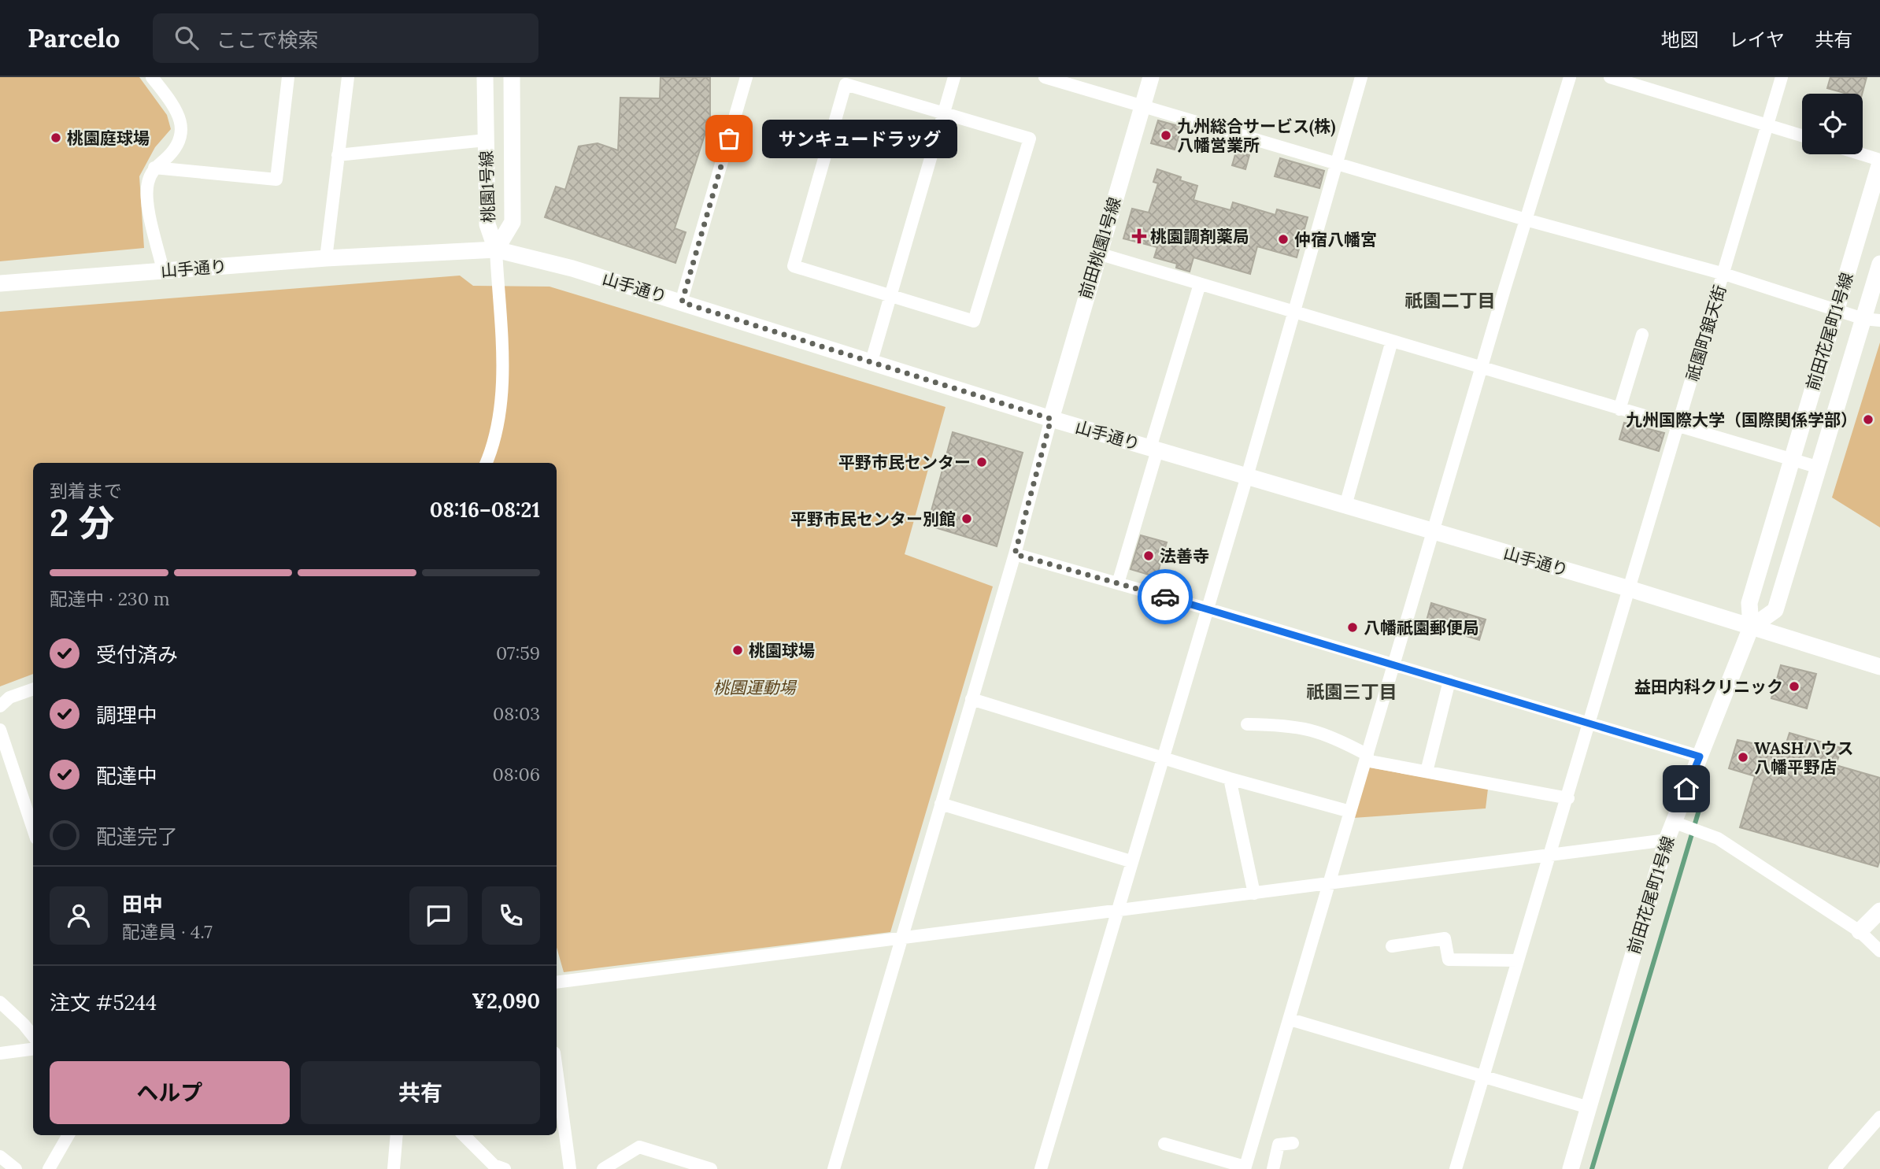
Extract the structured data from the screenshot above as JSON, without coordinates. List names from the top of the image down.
{
  "streets": {
    "street": [
      "桃園1号線",
      "前田桃園1号線",
      "山手通り",
      "前田花尾町1号線",
      "祇園町銀天街"
    ]
  },
  "crossings": [
    ["桃園1号線", "山手通り"],
    ["前田桃園1号線", "山手通り"],
    ["山手通り", "前田花尾町1号線"],
    ["山手通り", "祇園町銀天街"]
  ],
  "districts": ["祇園二丁目", "祇園三丁目"],
  "parks": ["桃園運動場"],
  "places": {
    "other": [
      "九州総合サービス(株) 八幡営業所",
      "桃園庭球場",
      "サンキュードラッグ",
      "仲宿八幡宮",
      "九州国際大学（国際関係学部）",
      "平野市民センター",
      "平野市民センター別館",
      "法善寺",
      "八幡祇園郵便局",
      "桃園球場",
      "益田内科クリニック",
      "WASHハウス 八幡平野店"
    ],
    "health": ["桃園調剤薬局"]
  },
  "page": {
    "header": "Parcelo",
    "search": "ここで検索",
    "nav": ["地図", "レイヤ", "共有"],
    "bubble": "サンキュードラッグ",
    "heading": ["2 分", "到着まで", "08:16–08:21"],
    "panel": [
      "田中",
      "配達員 · 4.7",
      "注文 #5244",
      "¥2,090"
    ],
    "bar": "配達中 · 230 m",
    "list": [
      ["受付済み", "07:59"],
      ["調理中", "08:03"],
      ["配達中", "08:06"],
      "配達完了"
    ],
    "buttons": ["ヘルプ", "共有"]
  }
}
